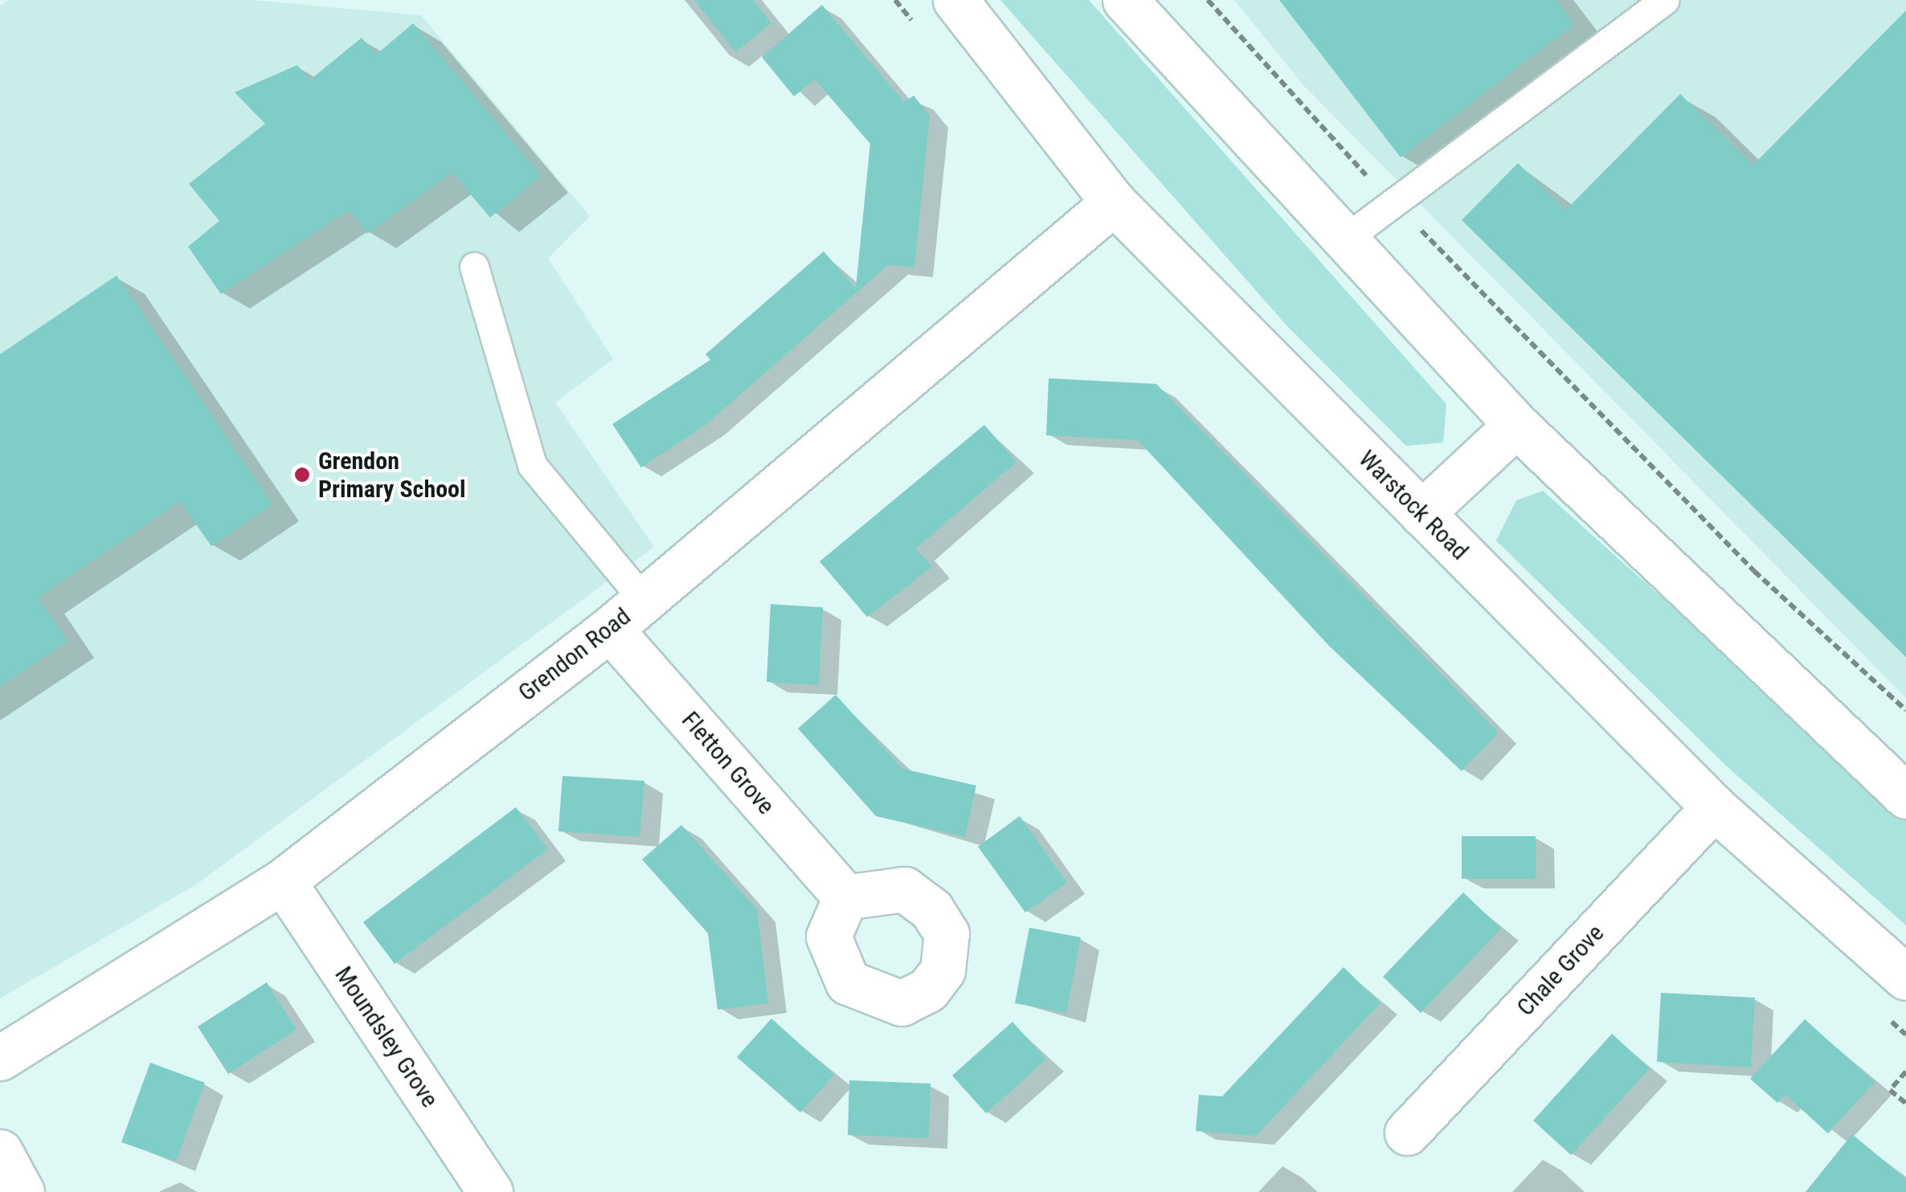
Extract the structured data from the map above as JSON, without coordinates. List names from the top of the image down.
{
  "streets": {
    "street": [
      "Warstock Road",
      "Grendon Road",
      "Fletton Grove",
      "Chale Grove",
      "Moundsley Grove"
    ]
  },
  "crossings": [
    ["Warstock Road", "Grendon Road"],
    ["Warstock Road", "Chale Grove"],
    ["Grendon Road", "Fletton Grove"],
    ["Grendon Road", "Moundsley Grove"]
  ],
  "places": ["Grendon Primary School"]
}
